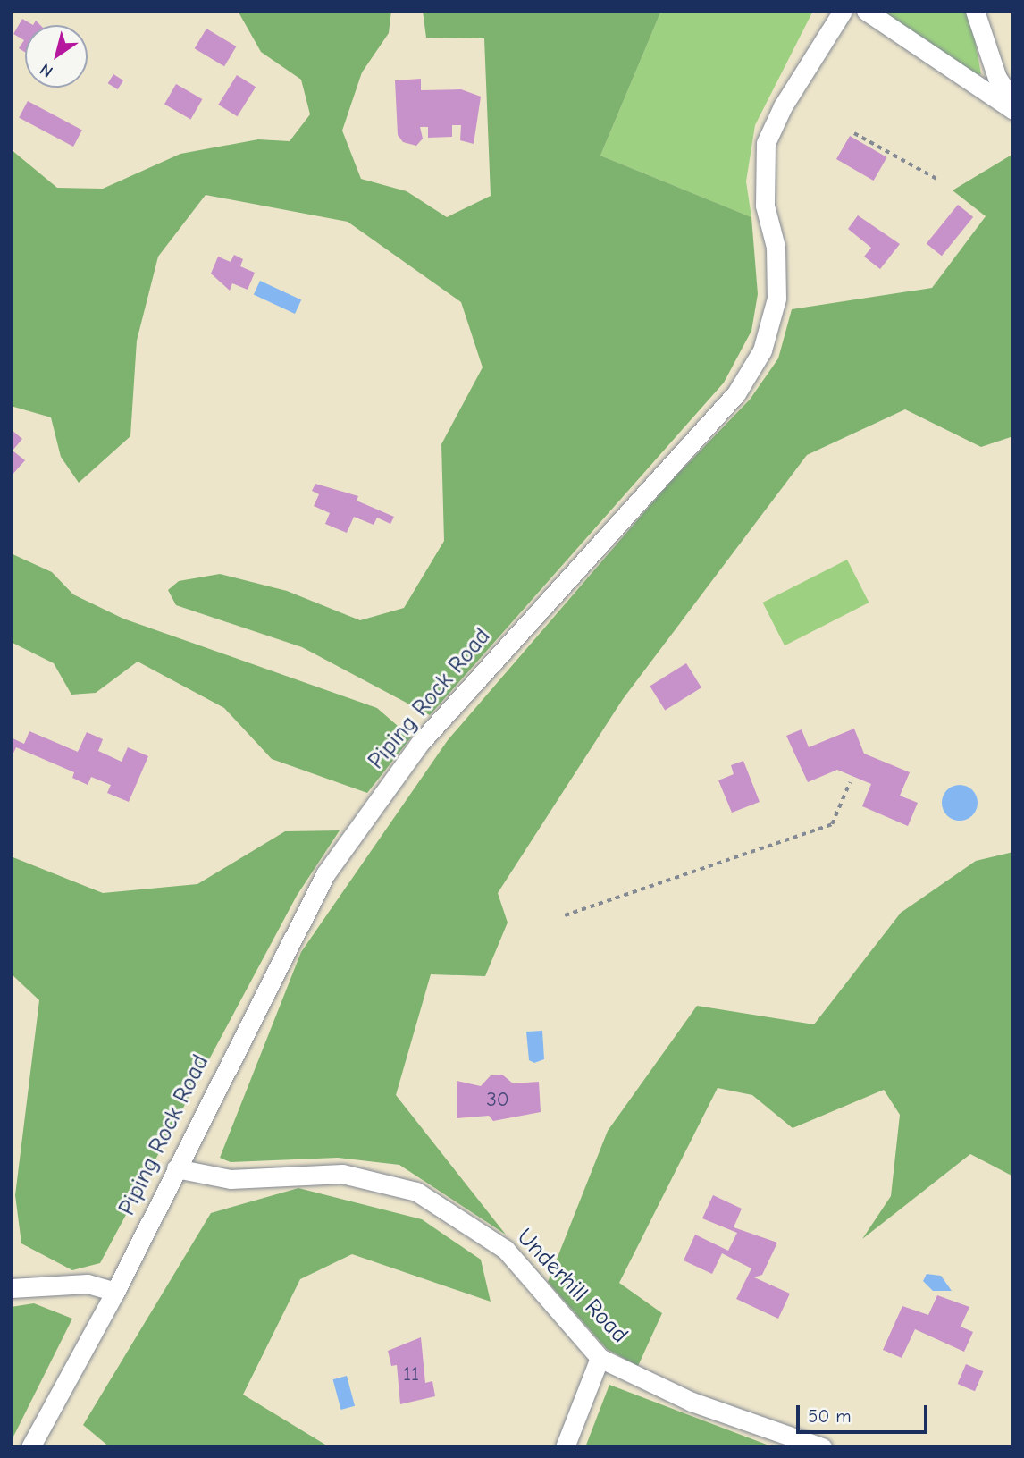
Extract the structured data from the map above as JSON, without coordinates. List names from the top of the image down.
{
  "streets": {
    "street": ["Piping Rock Road", "Underhill Road"]
  },
  "crossings": [
    ["Piping Rock Road", "Underhill Road"]
  ],
  "house_numbers": ["30", "11"],
  "scale_bar": "50 m",
  "north": "bottom left"
}
